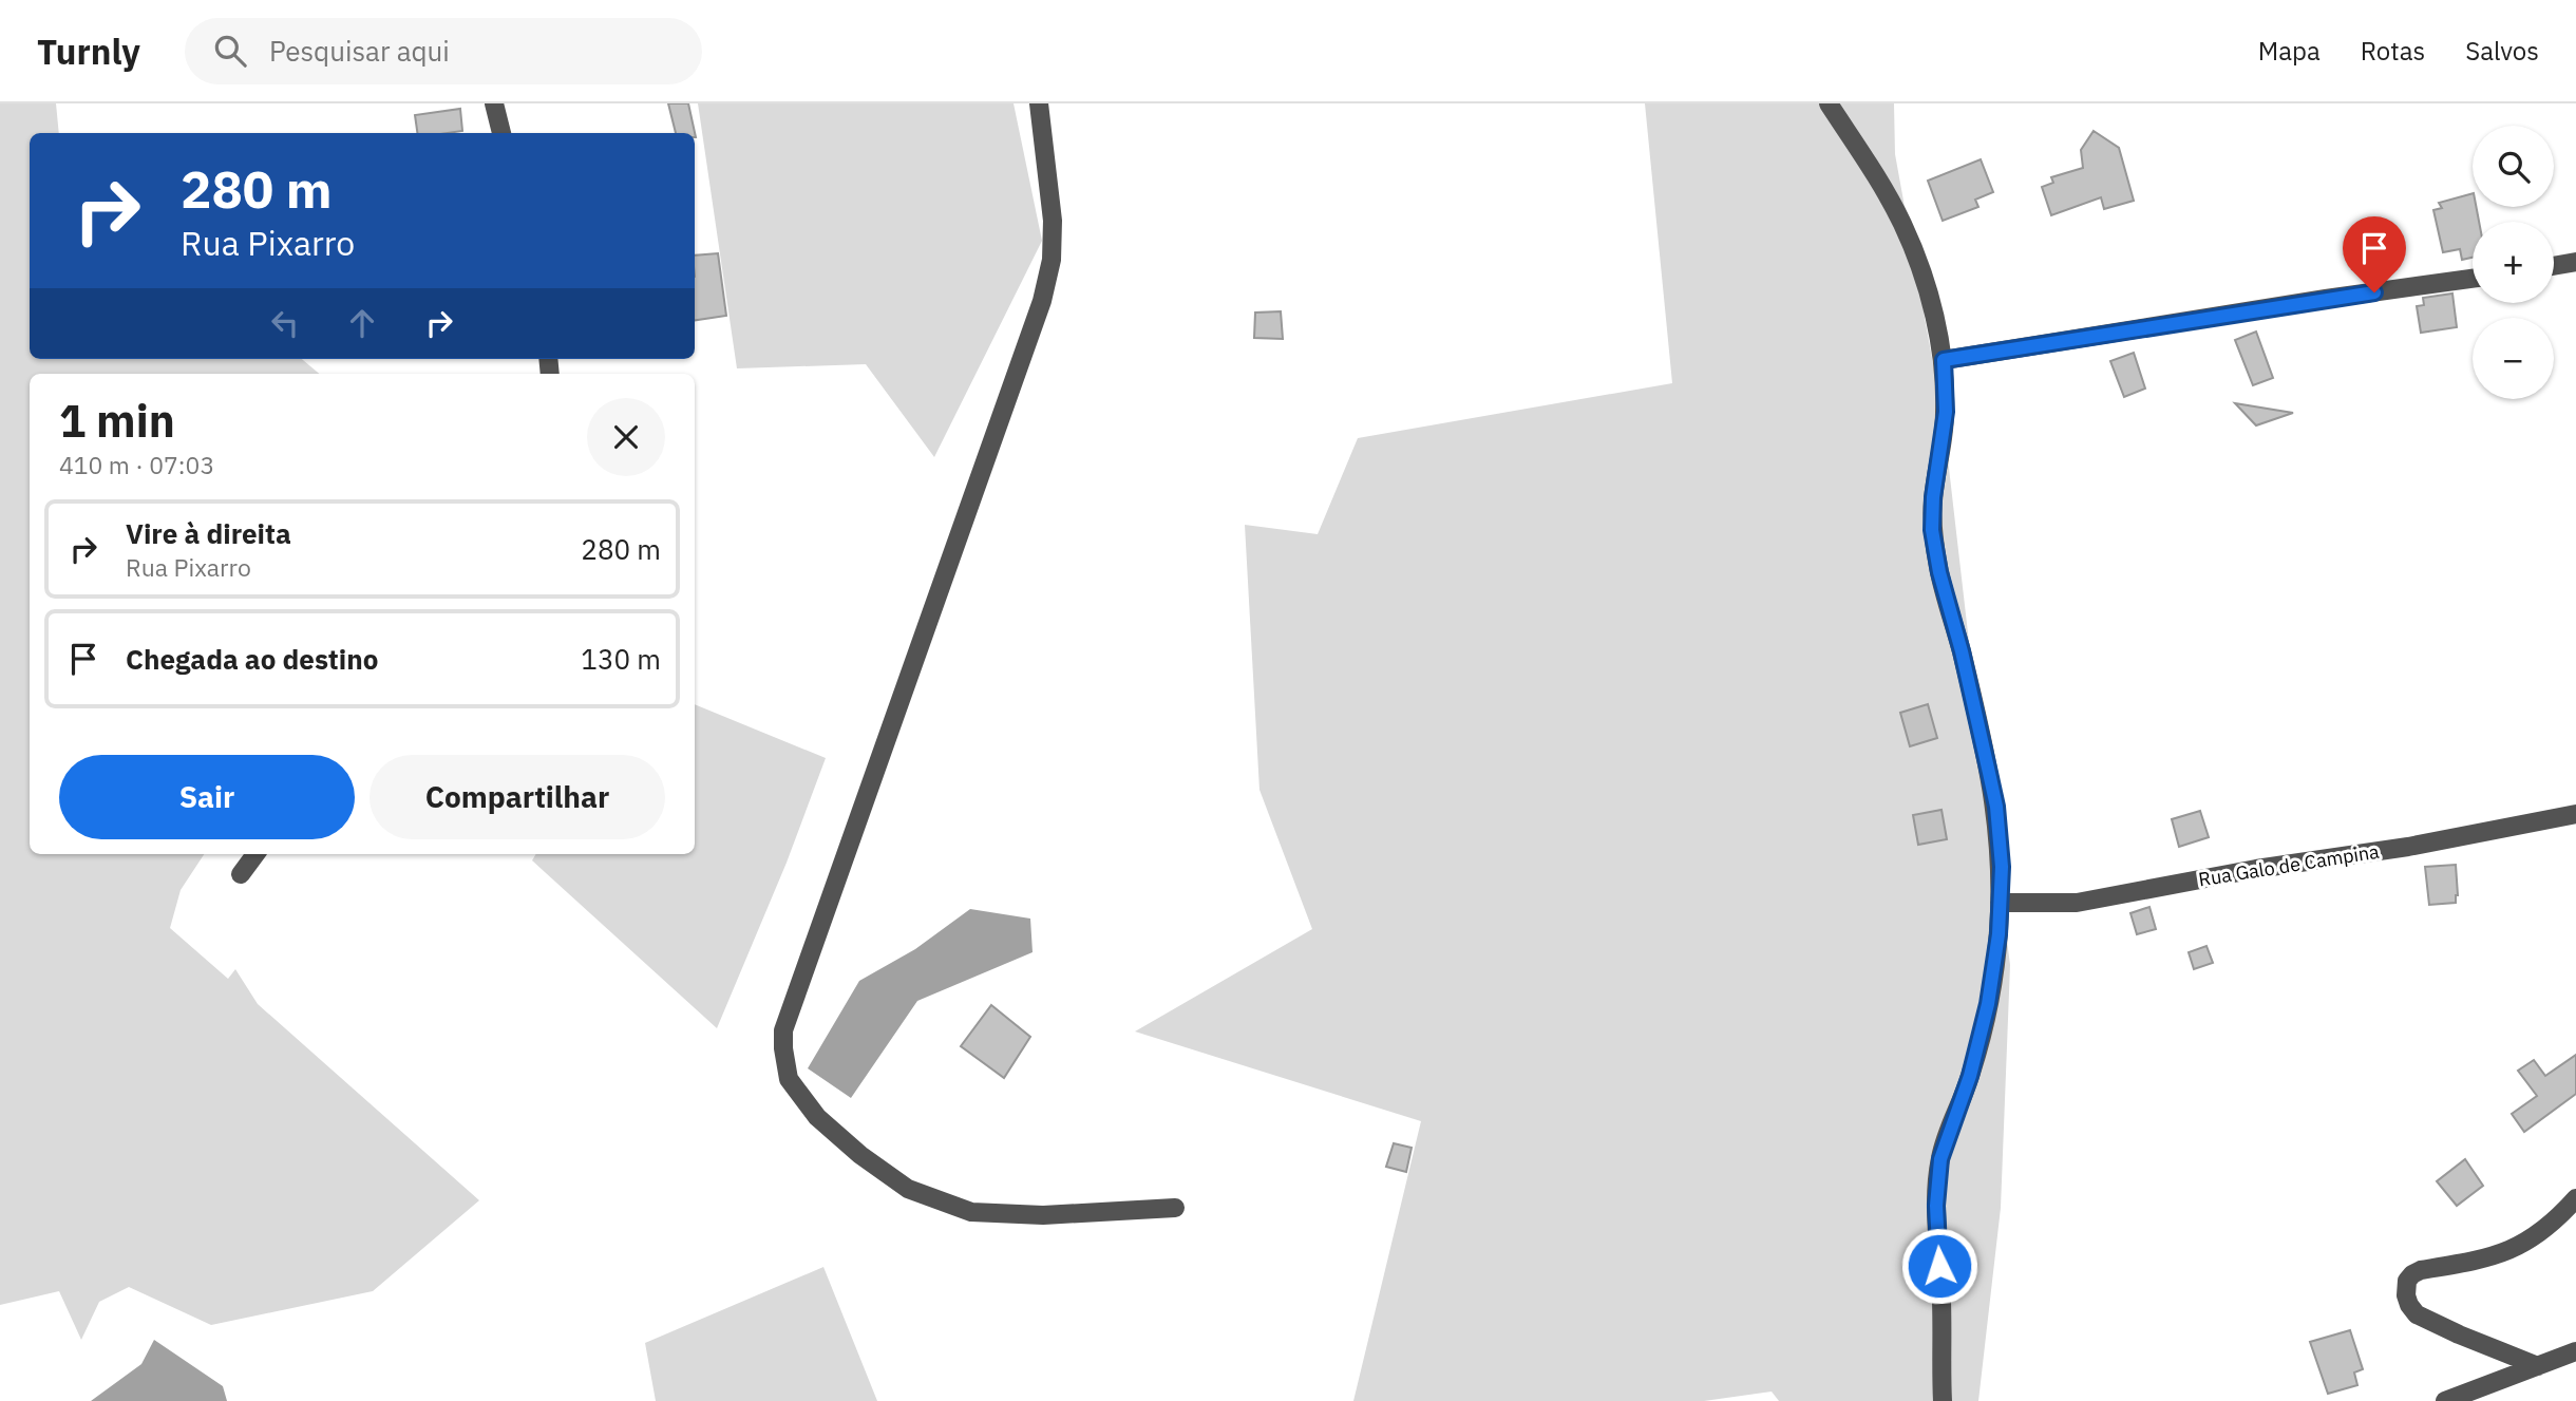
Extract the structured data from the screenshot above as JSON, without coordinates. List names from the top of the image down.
{
  "streets": {
    "street": ["Rua Galo de Campina"]
  },
  "page": {
    "header": "Turnly",
    "search": "Pesquisar aqui",
    "nav": ["Mapa", "Rotas", "Salvos"],
    "map_buttons": ["+", "−"],
    "turn": ["280 m", "Rua Pixarro"],
    "heading": ["1 min", "410 m · 07:03"],
    "list": [
      {
        "name": "Vire à direita",
        "note": "Rua Pixarro",
        "value": "280 m"
      },
      {
        "name": "Chegada ao destino",
        "value": "130 m"
      }
    ],
    "buttons": ["Sair", "Compartilhar"]
  }
}
